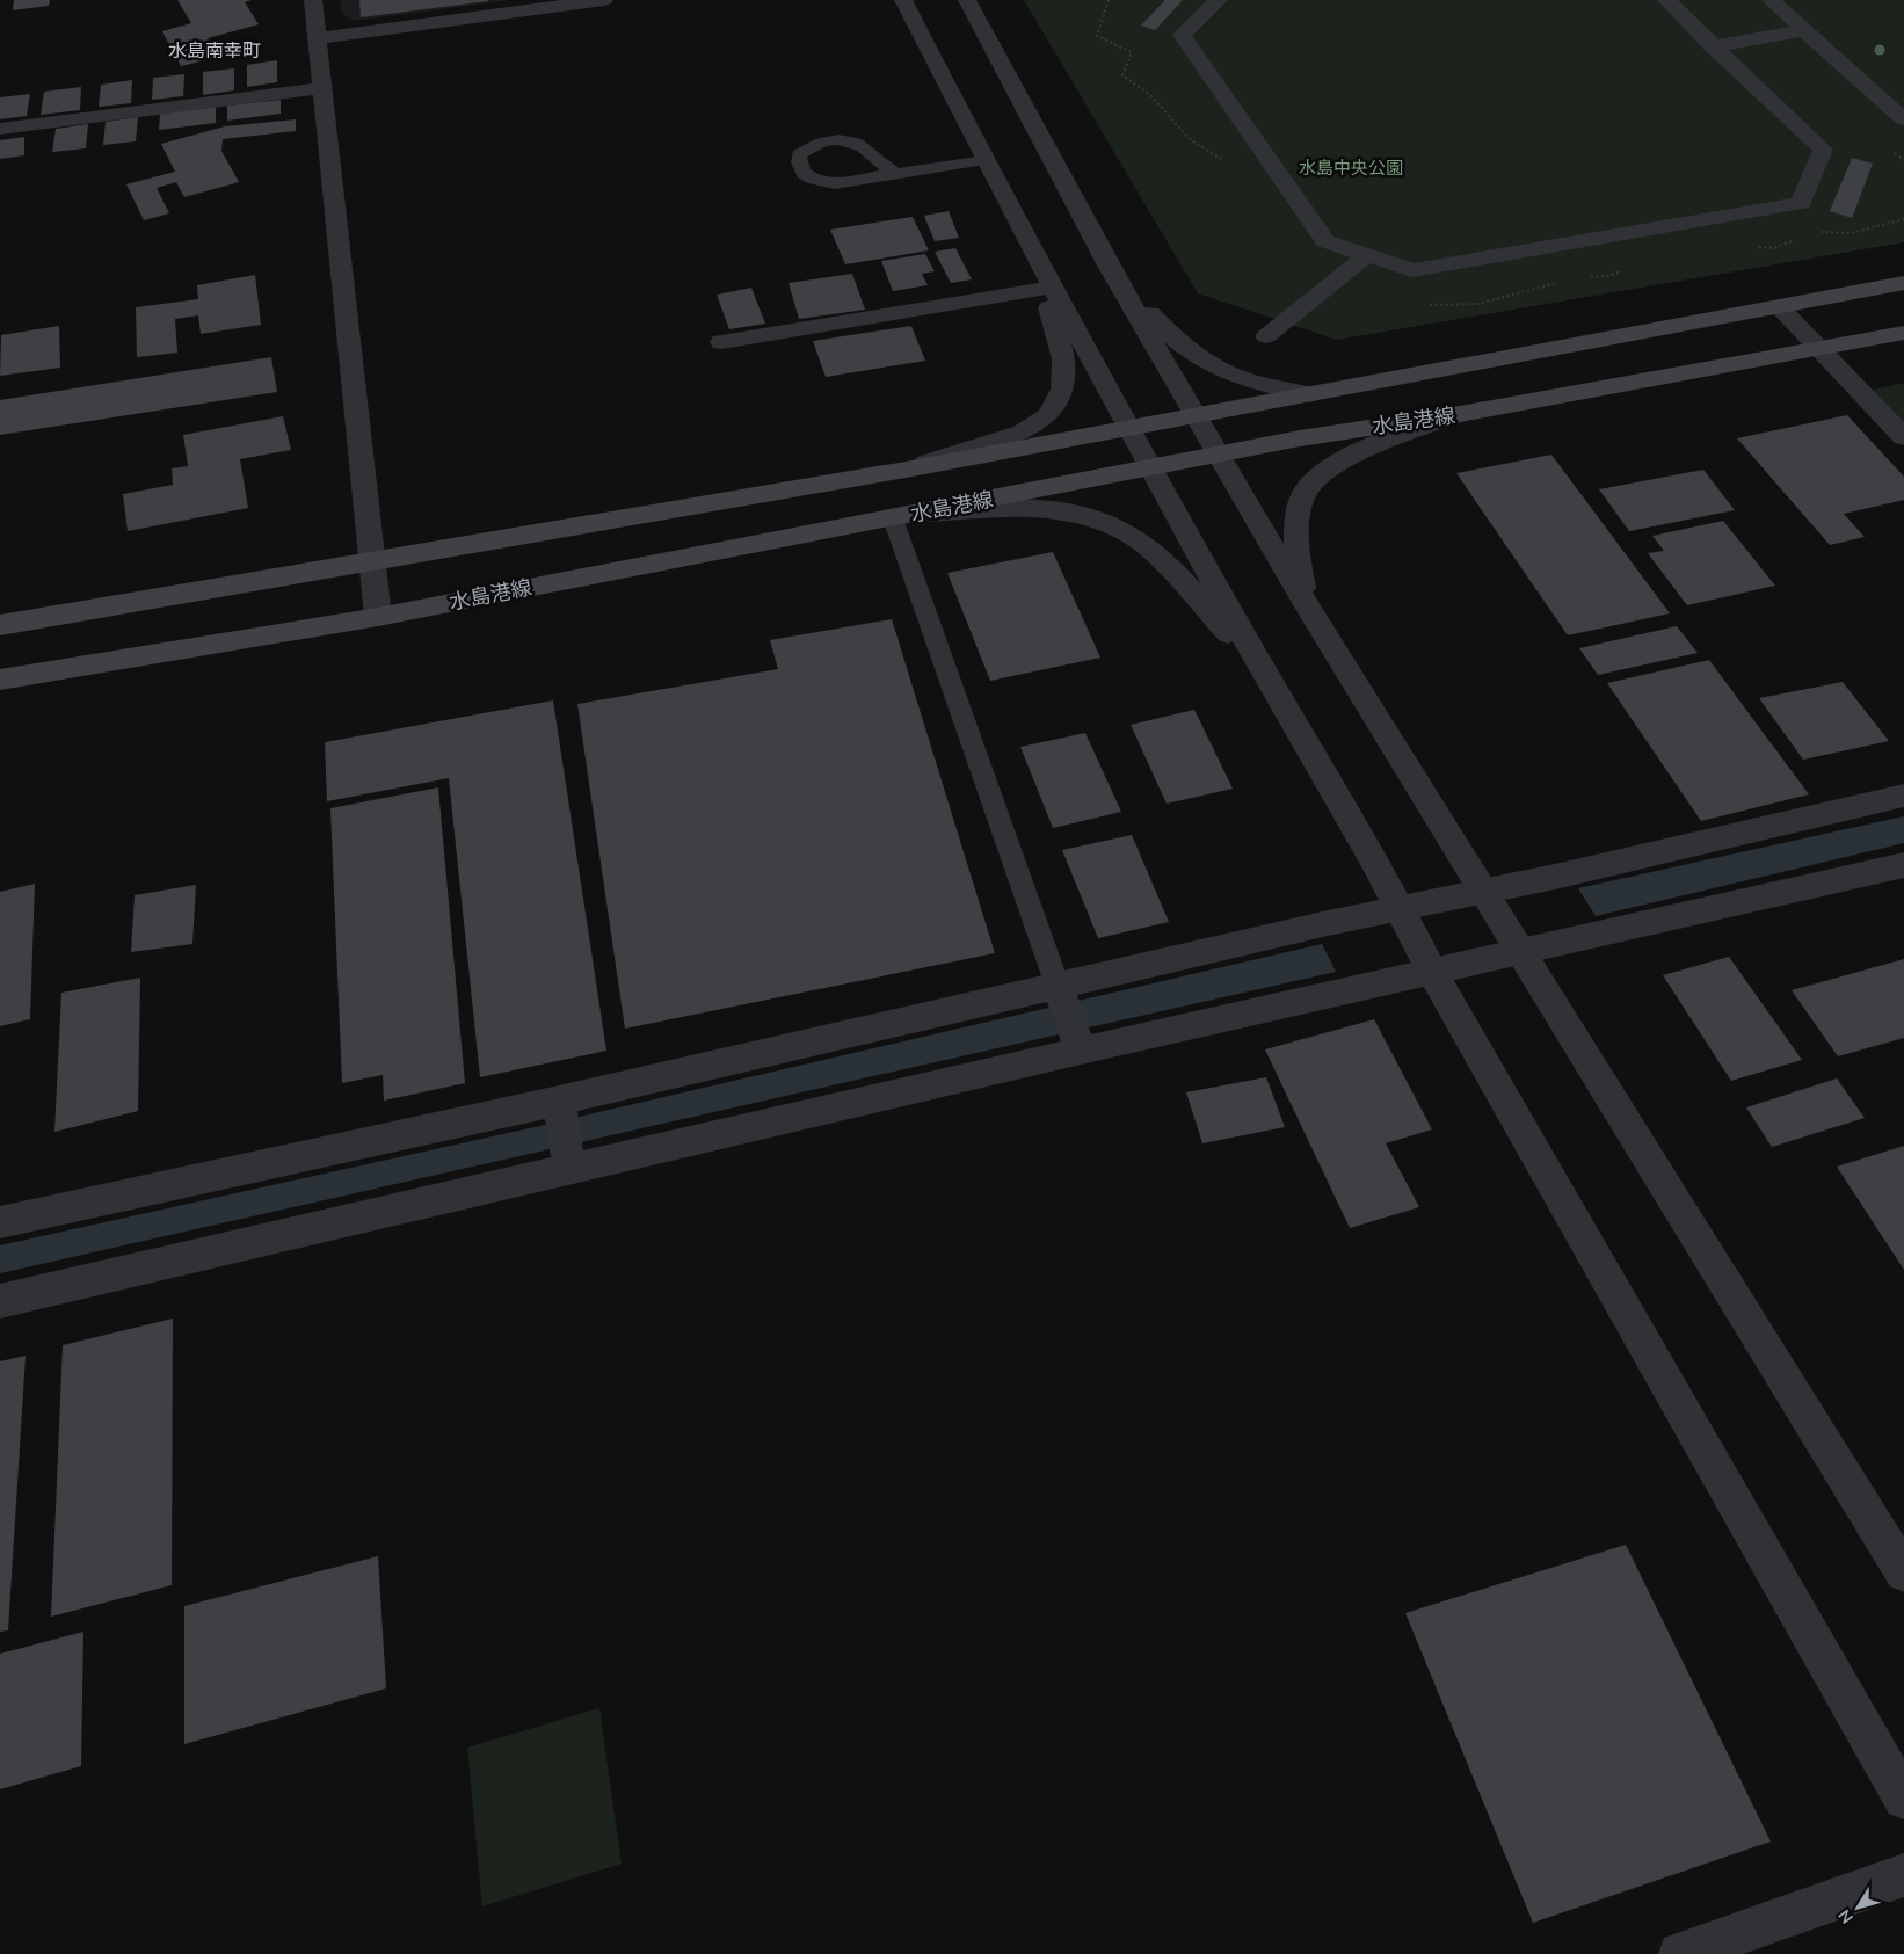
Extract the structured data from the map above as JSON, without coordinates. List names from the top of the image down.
{
  "streets": {
    "main road": ["水島港線"]
  },
  "districts": ["水島南幸町"],
  "parks": ["水島中央公園"],
  "north": "bottom left"
}
